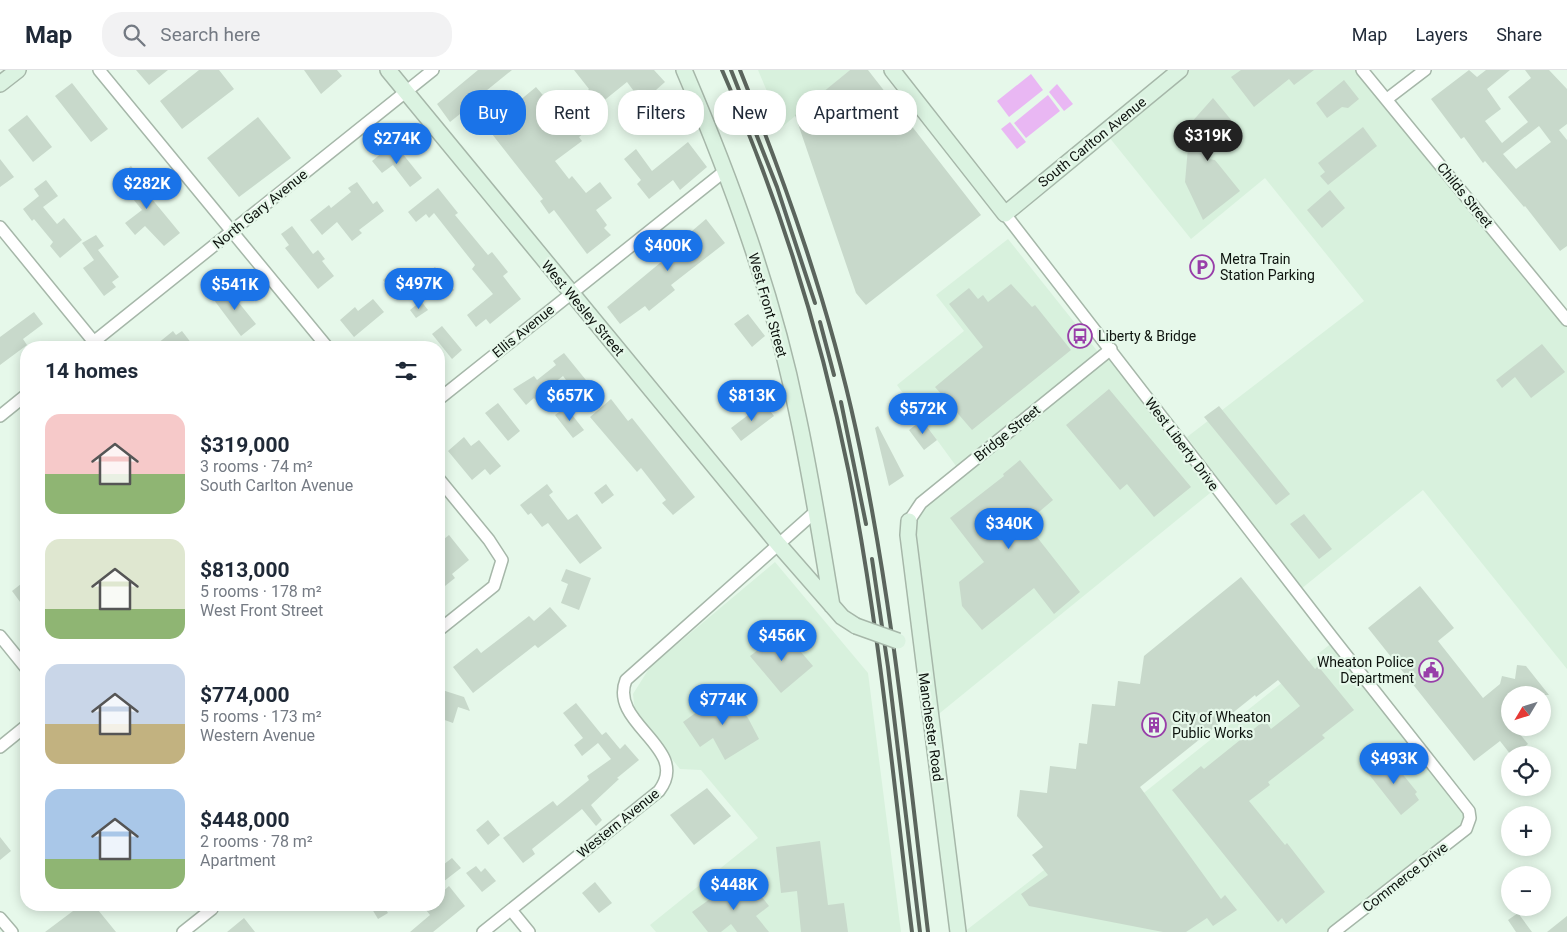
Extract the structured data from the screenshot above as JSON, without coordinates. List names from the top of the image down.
{
  "streets": {
    "street": [
      "South Carlton Avenue",
      "Childs Street",
      "North Gary Avenue",
      "West Front Street",
      "West Wesley Street",
      "Ellis Avenue",
      "Bridge Street",
      "West Liberty Drive",
      "Manchester Road",
      "Western Avenue",
      "Commerce Drive"
    ]
  },
  "crossings": [
    ["South Carlton Avenue", "West Liberty Drive"],
    ["North Gary Avenue", "West Wesley Street"],
    ["West Front Street", "West Wesley Street"],
    ["West Front Street", "Ellis Avenue"],
    ["West Wesley Street", "Ellis Avenue"],
    ["West Wesley Street", "Western Avenue"],
    ["Bridge Street", "West Liberty Drive"],
    ["Bridge Street", "Manchester Road"],
    ["West Liberty Drive", "Commerce Drive"]
  ],
  "places": {
    "parking": ["Metra Train Station Parking"],
    "bus stop": ["Liberty & Bridge"],
    "public building": ["Wheaton Police Department"],
    "building": ["City of Wheaton Public Works"]
  },
  "north": "bottom left",
  "page": {
    "header": "Map",
    "search": "Search here",
    "nav": ["Map", "Layers", "Share"],
    "chip": [
      "Buy",
      "Rent",
      "Filters",
      "New",
      "Apartment"
    ],
    "price": [
      "$319K",
      "$274K",
      "$282K",
      "$400K",
      "$497K",
      "$541K",
      "$657K",
      "$813K",
      "$572K",
      "$340K",
      "$456K",
      "$774K",
      "$493K",
      "$448K"
    ],
    "heading": "14 homes",
    "list": [
      {
        "name": "$319,000",
        "note": "3 rooms · 74 m² · South Carlton Avenue"
      },
      {
        "name": "$813,000",
        "note": "5 rooms · 178 m² · West Front Street"
      },
      {
        "name": "$774,000",
        "note": "5 rooms · 173 m² · Western Avenue"
      },
      {
        "name": "$448,000",
        "note": "2 rooms · 78 m² · Apartment"
      }
    ],
    "map_buttons": ["+", "−"]
  }
}
